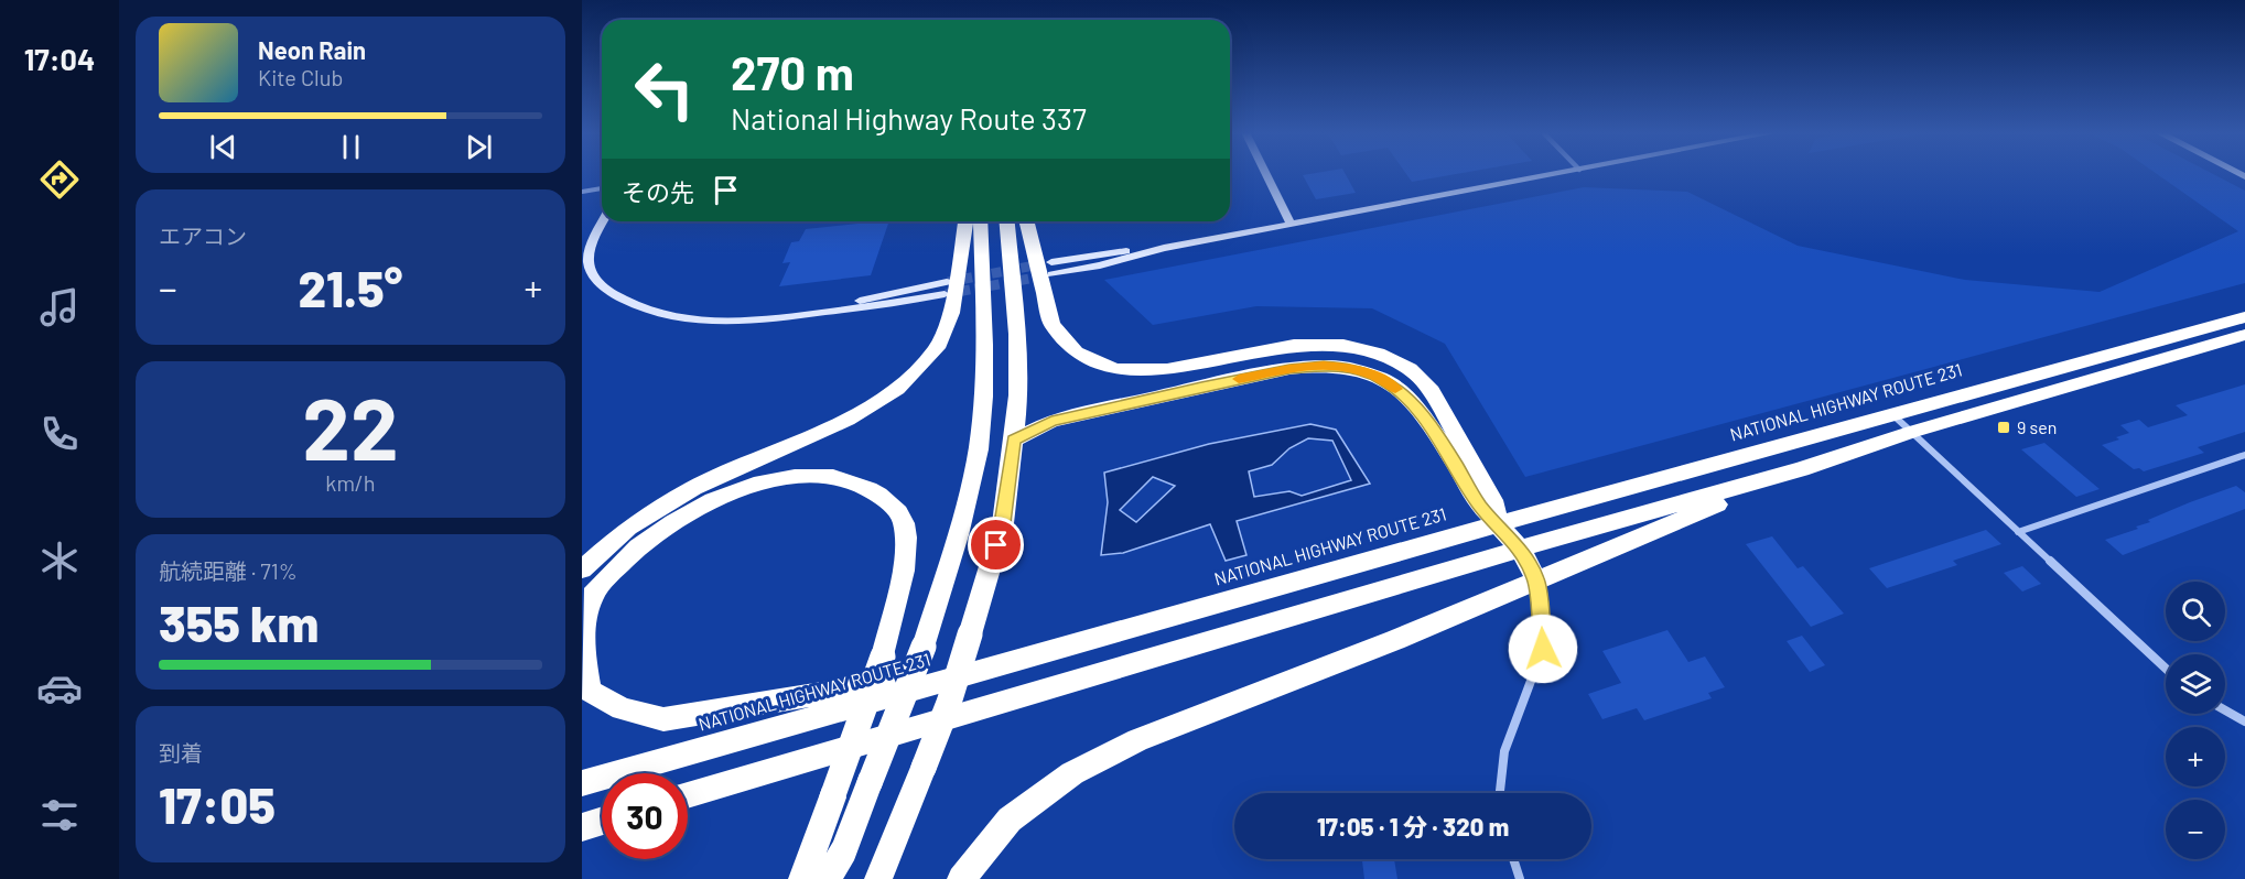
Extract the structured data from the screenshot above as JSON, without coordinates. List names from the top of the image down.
{
  "streets": {
    "highway": ["NATIONAL HIGHWAY ROUTE 231"]
  },
  "places": {
    "transit": ["9 sen"]
  },
  "page": {
    "tabs": "17:04",
    "turn": ["270 m", "National Highway Route 337"],
    "song": ["Neon Rain", "Kite Club"],
    "then": "その先",
    "tile": [
      "エアコン",
      ["22", "km/h"],
      ["航続距離 · 71%", "355 km"],
      ["到着", "17:05"]
    ],
    "heat": ["−", "21.5°", "+"],
    "map_buttons": ["+", "−"],
    "limit": "30",
    "trip": "17:05 · 1 分 · 320 m"
  }
}
